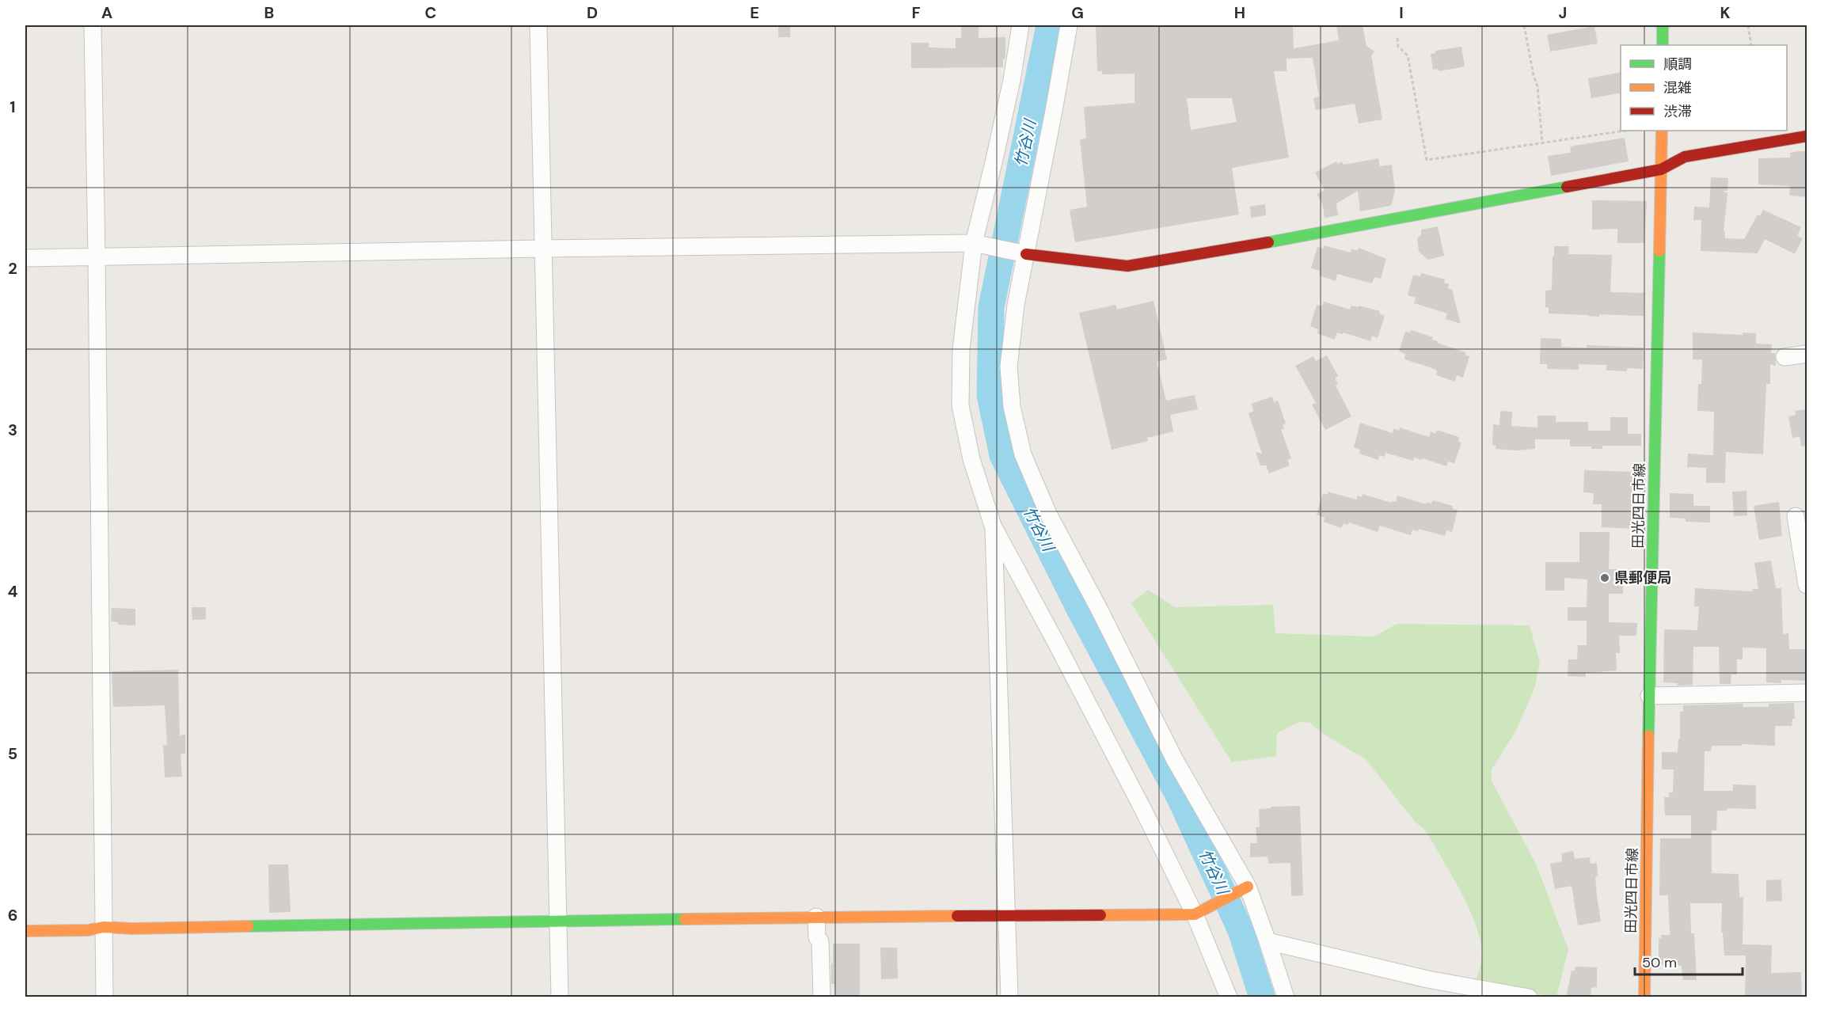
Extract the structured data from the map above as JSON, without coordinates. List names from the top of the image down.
{
  "streets": {
    "street": ["田光四日市線"]
  },
  "water": ["竹谷川"],
  "places": ["県郵便局"],
  "legend": ["順調", "混雑", "渋滞"],
  "scale_bar": "50 m",
  "grid": {
    "columns": [
      "A",
      "B",
      "C",
      "D",
      "E",
      "F",
      "G",
      "H",
      "I",
      "J",
      "K"
    ],
    "rows": [
      "1",
      "2",
      "3",
      "4",
      "5",
      "6"
    ]
  }
}
